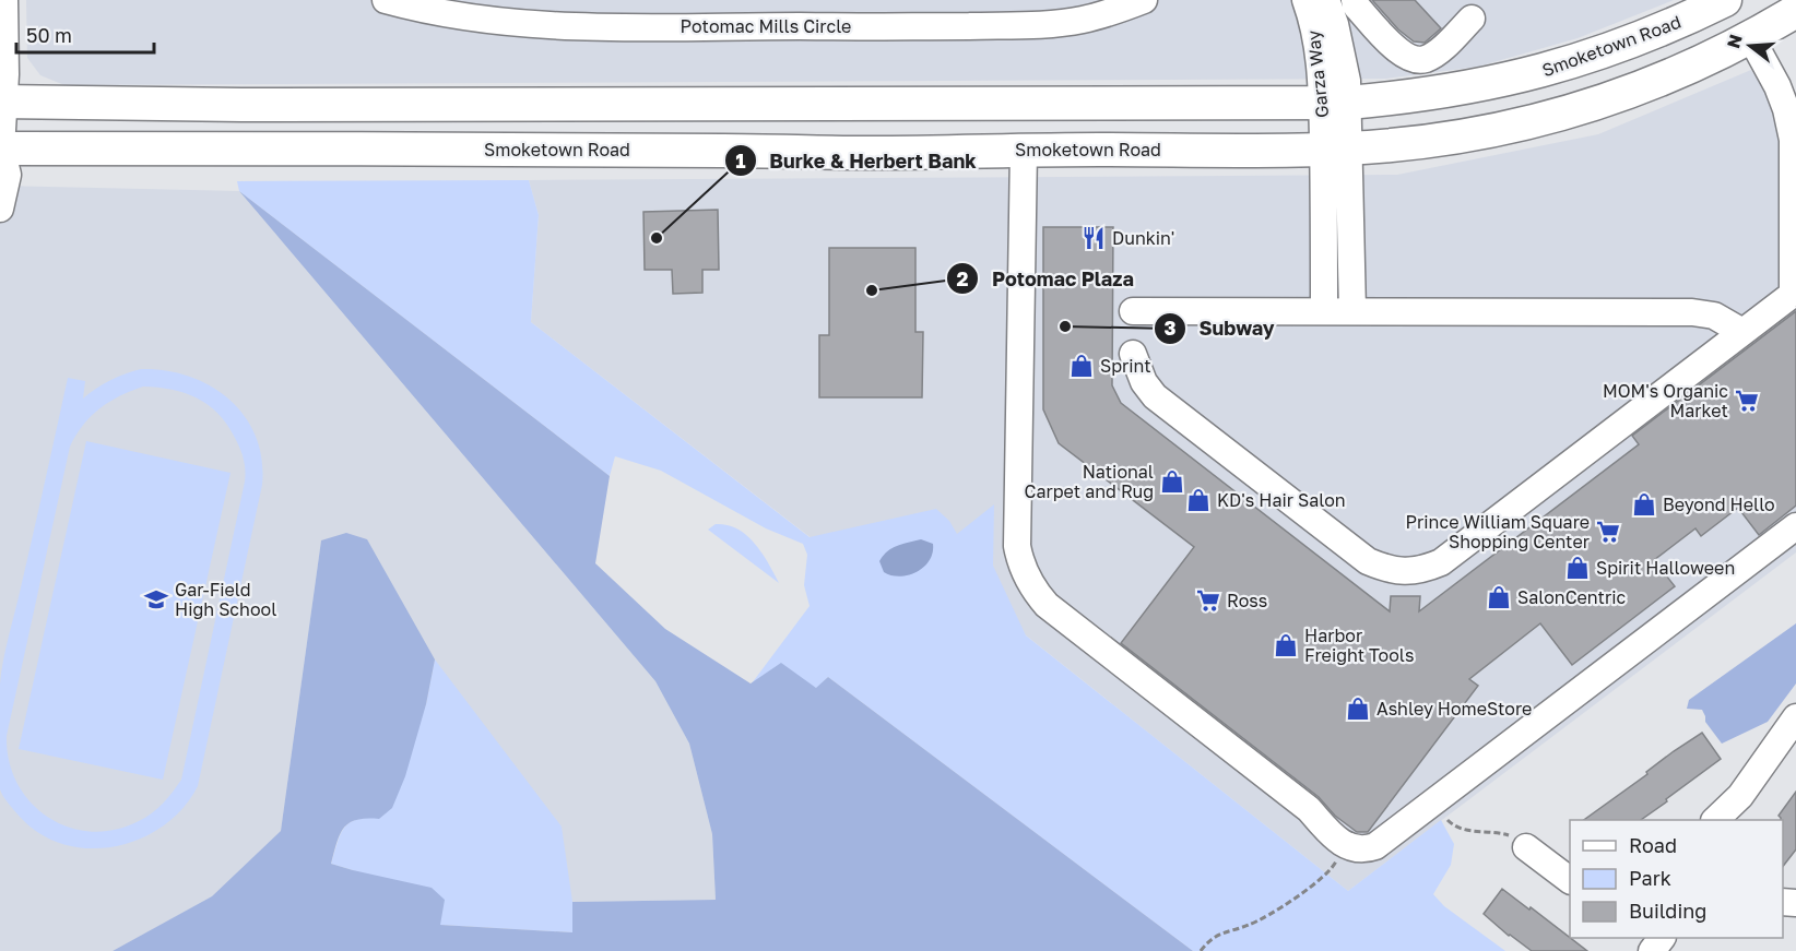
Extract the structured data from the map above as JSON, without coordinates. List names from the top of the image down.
{
  "streets": {
    "main road": ["Smoketown Road"],
    "street": ["Potomac Mills Circle", "Garza Way"]
  },
  "crossings": [
    ["Smoketown Road", "Garza Way"]
  ],
  "places": {
    "other": ["Burke & Herbert Bank", "Potomac Plaza", "Subway"],
    "restaurant": ["Dunkin'"],
    "shop": [
      "Sprint",
      "National Carpet and Rug",
      "KD's Hair Salon",
      "Beyond Hello",
      "Spirit Halloween",
      "SalonCentric",
      "Harbor Freight Tools",
      "Ashley HomeStore"
    ],
    "supermarket": ["MOM's Organic Market", "Prince William Square Shopping Center", "Ross"],
    "school or university": ["Gar-Field High School"]
  },
  "legend": ["Road", "Park", "Building"],
  "scale_bar": "50 m",
  "north": "left"
}
